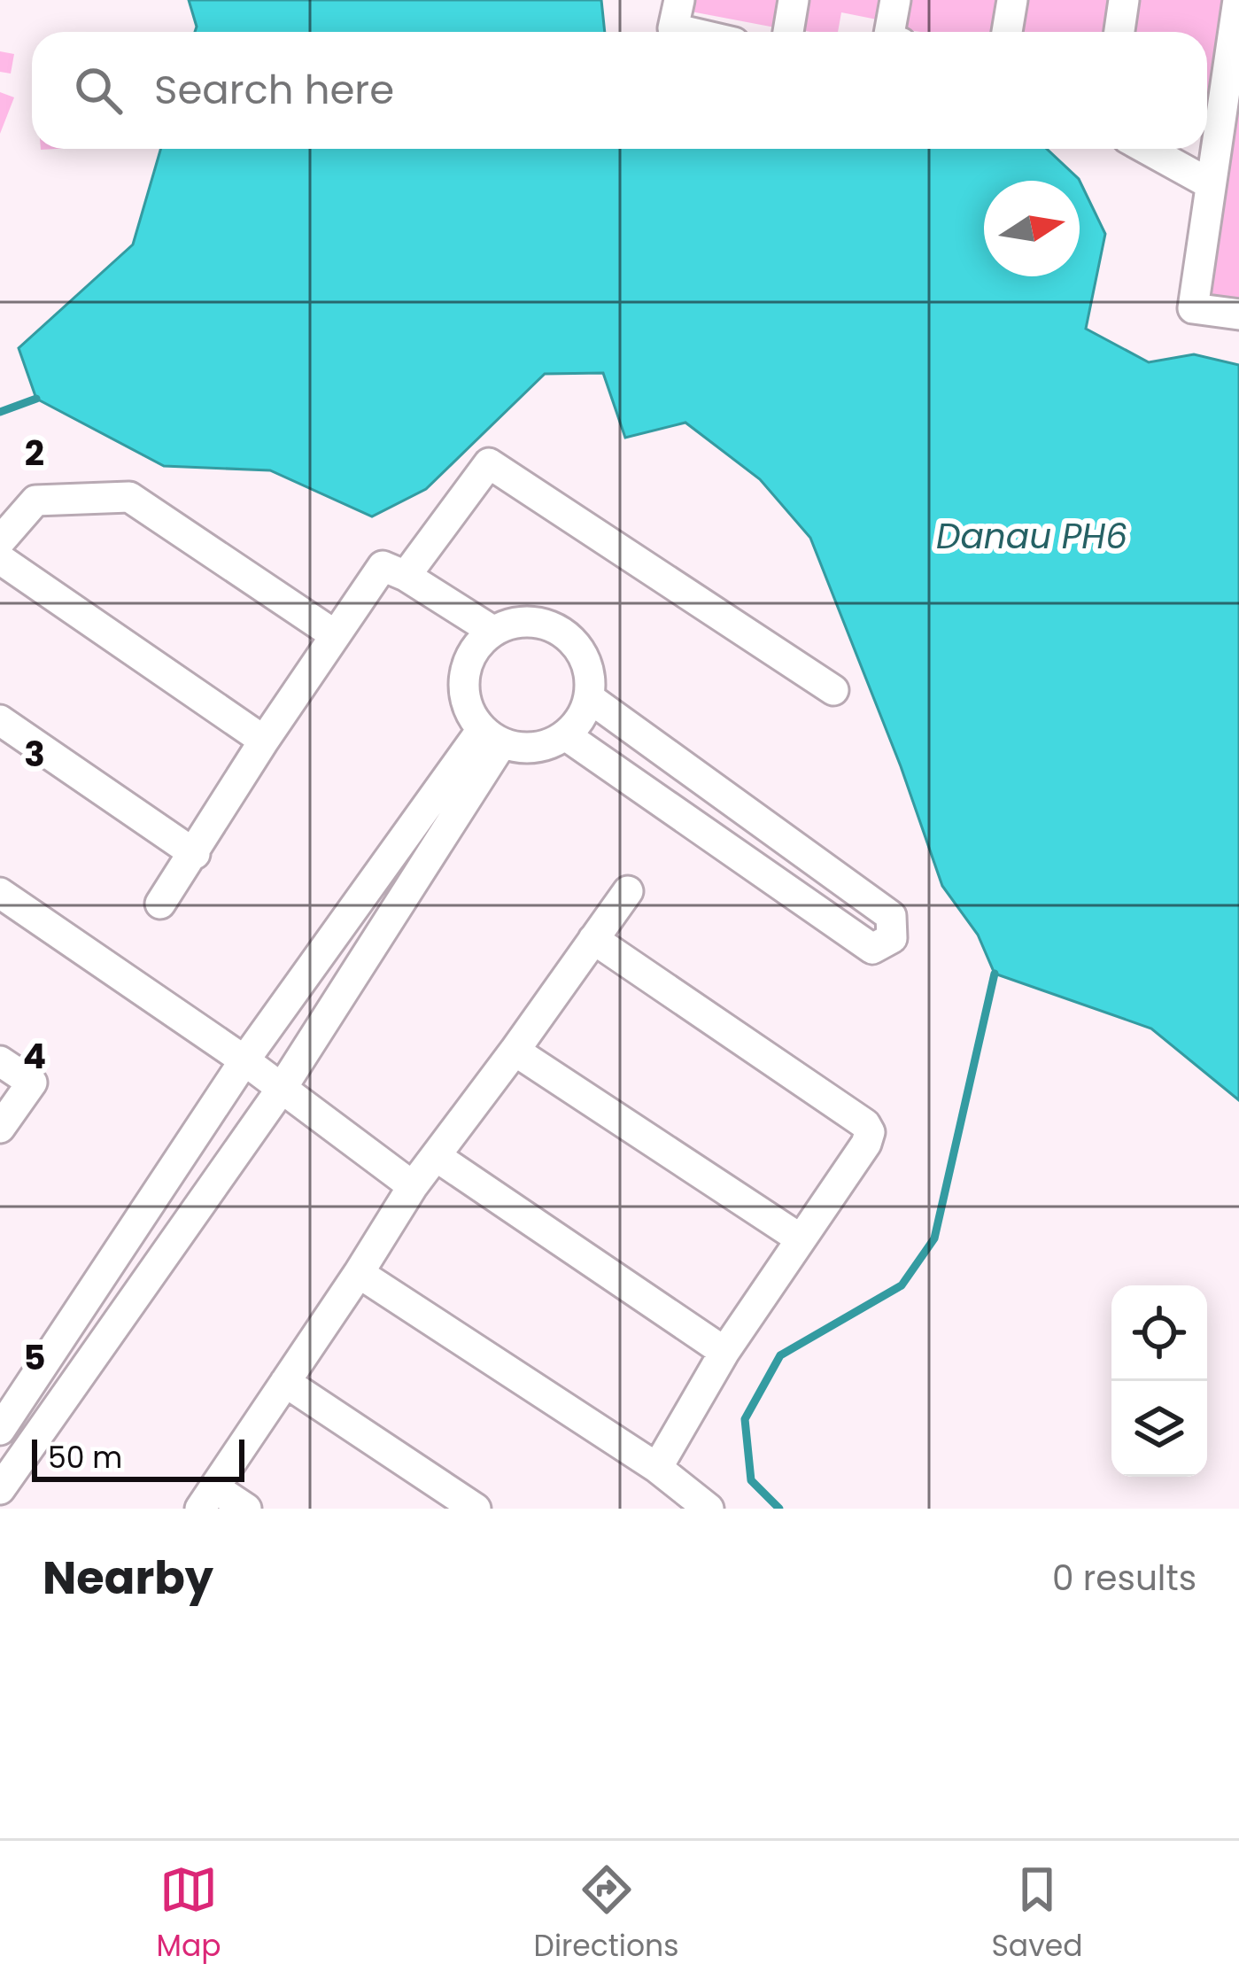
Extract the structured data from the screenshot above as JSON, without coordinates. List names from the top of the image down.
{
  "water": ["Danau PH6"],
  "scale_bar": "50 m",
  "north": "right",
  "page": {
    "search": "Search here",
    "scale": "50 m",
    "heading": ["Nearby", "0 results"],
    "nav": ["Map", "Directions", "Saved"]
  },
  "grid": {
    "rows": [
      "2",
      "3",
      "4",
      "5"
    ]
  }
}
